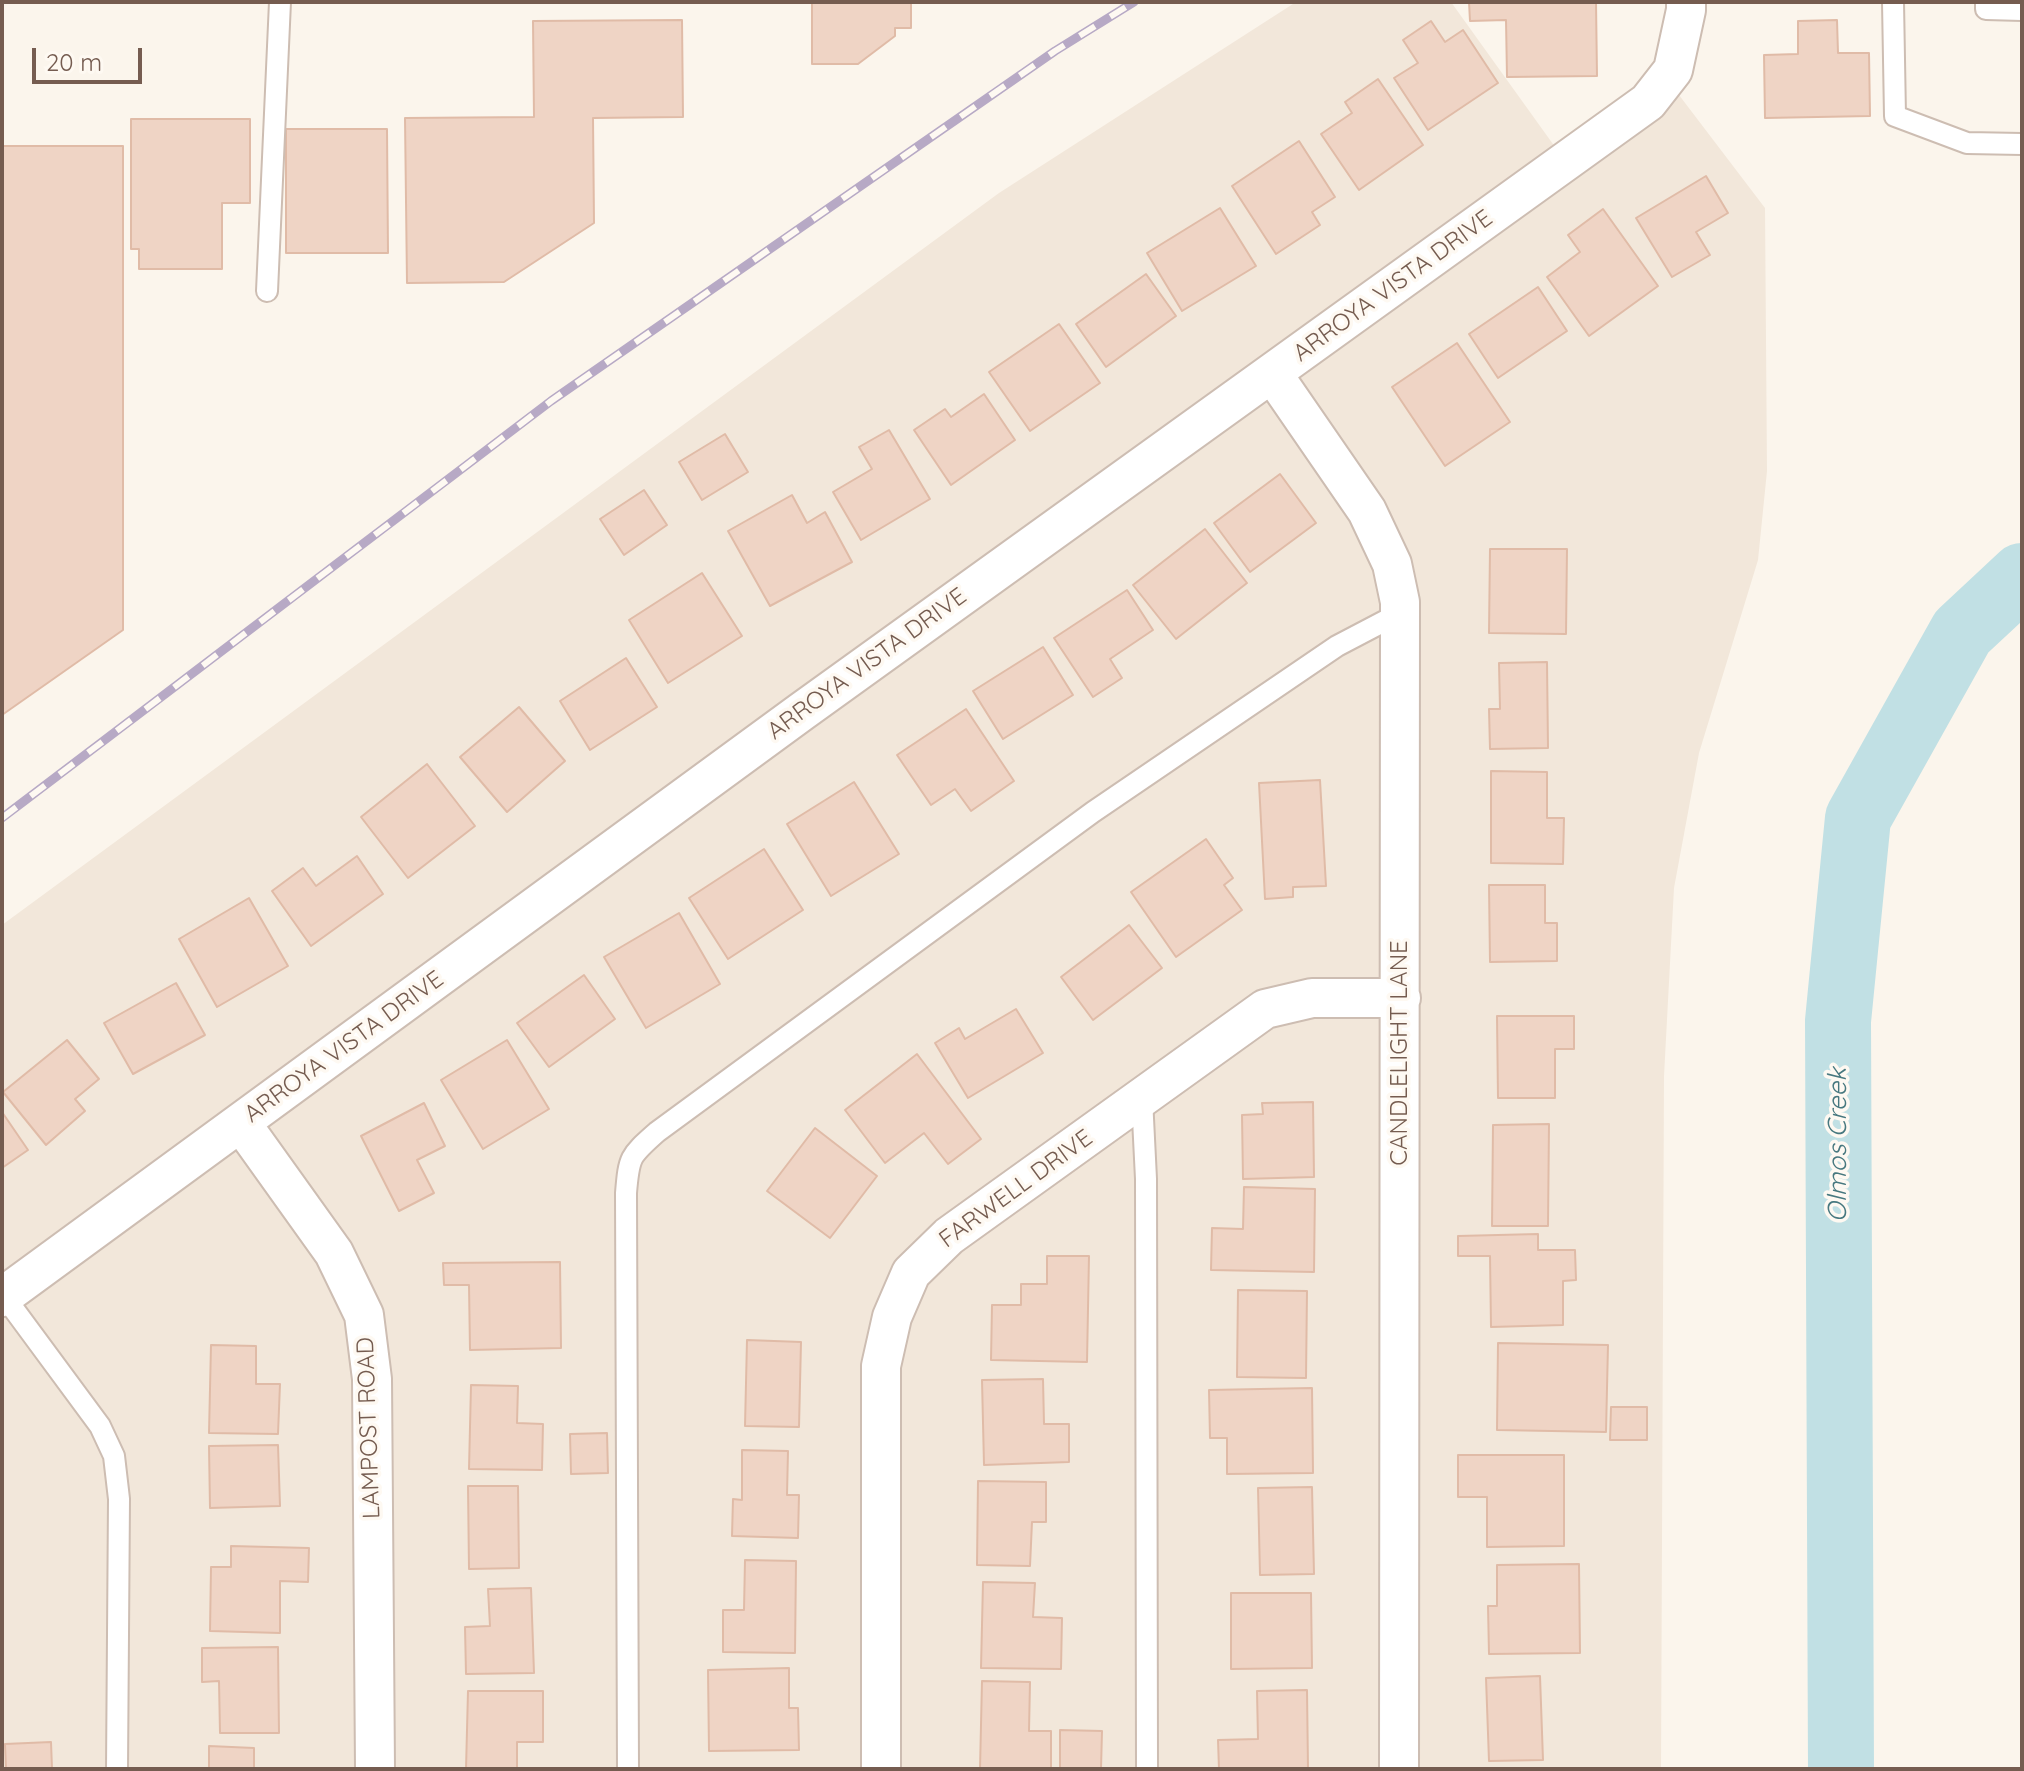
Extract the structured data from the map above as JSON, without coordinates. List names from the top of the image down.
{
  "streets": {
    "street": [
      "ARROYA VISTA DRIVE",
      "CANDLELIGHT LANE",
      "FARWELL DRIVE",
      "LAMPOST ROAD"
    ]
  },
  "crossings": [
    ["ARROYA VISTA DRIVE", "CANDLELIGHT LANE"],
    ["ARROYA VISTA DRIVE", "LAMPOST ROAD"],
    ["CANDLELIGHT LANE", "FARWELL DRIVE"]
  ],
  "water": ["Olmos Creek"],
  "scale_bar": "20 m"
}
